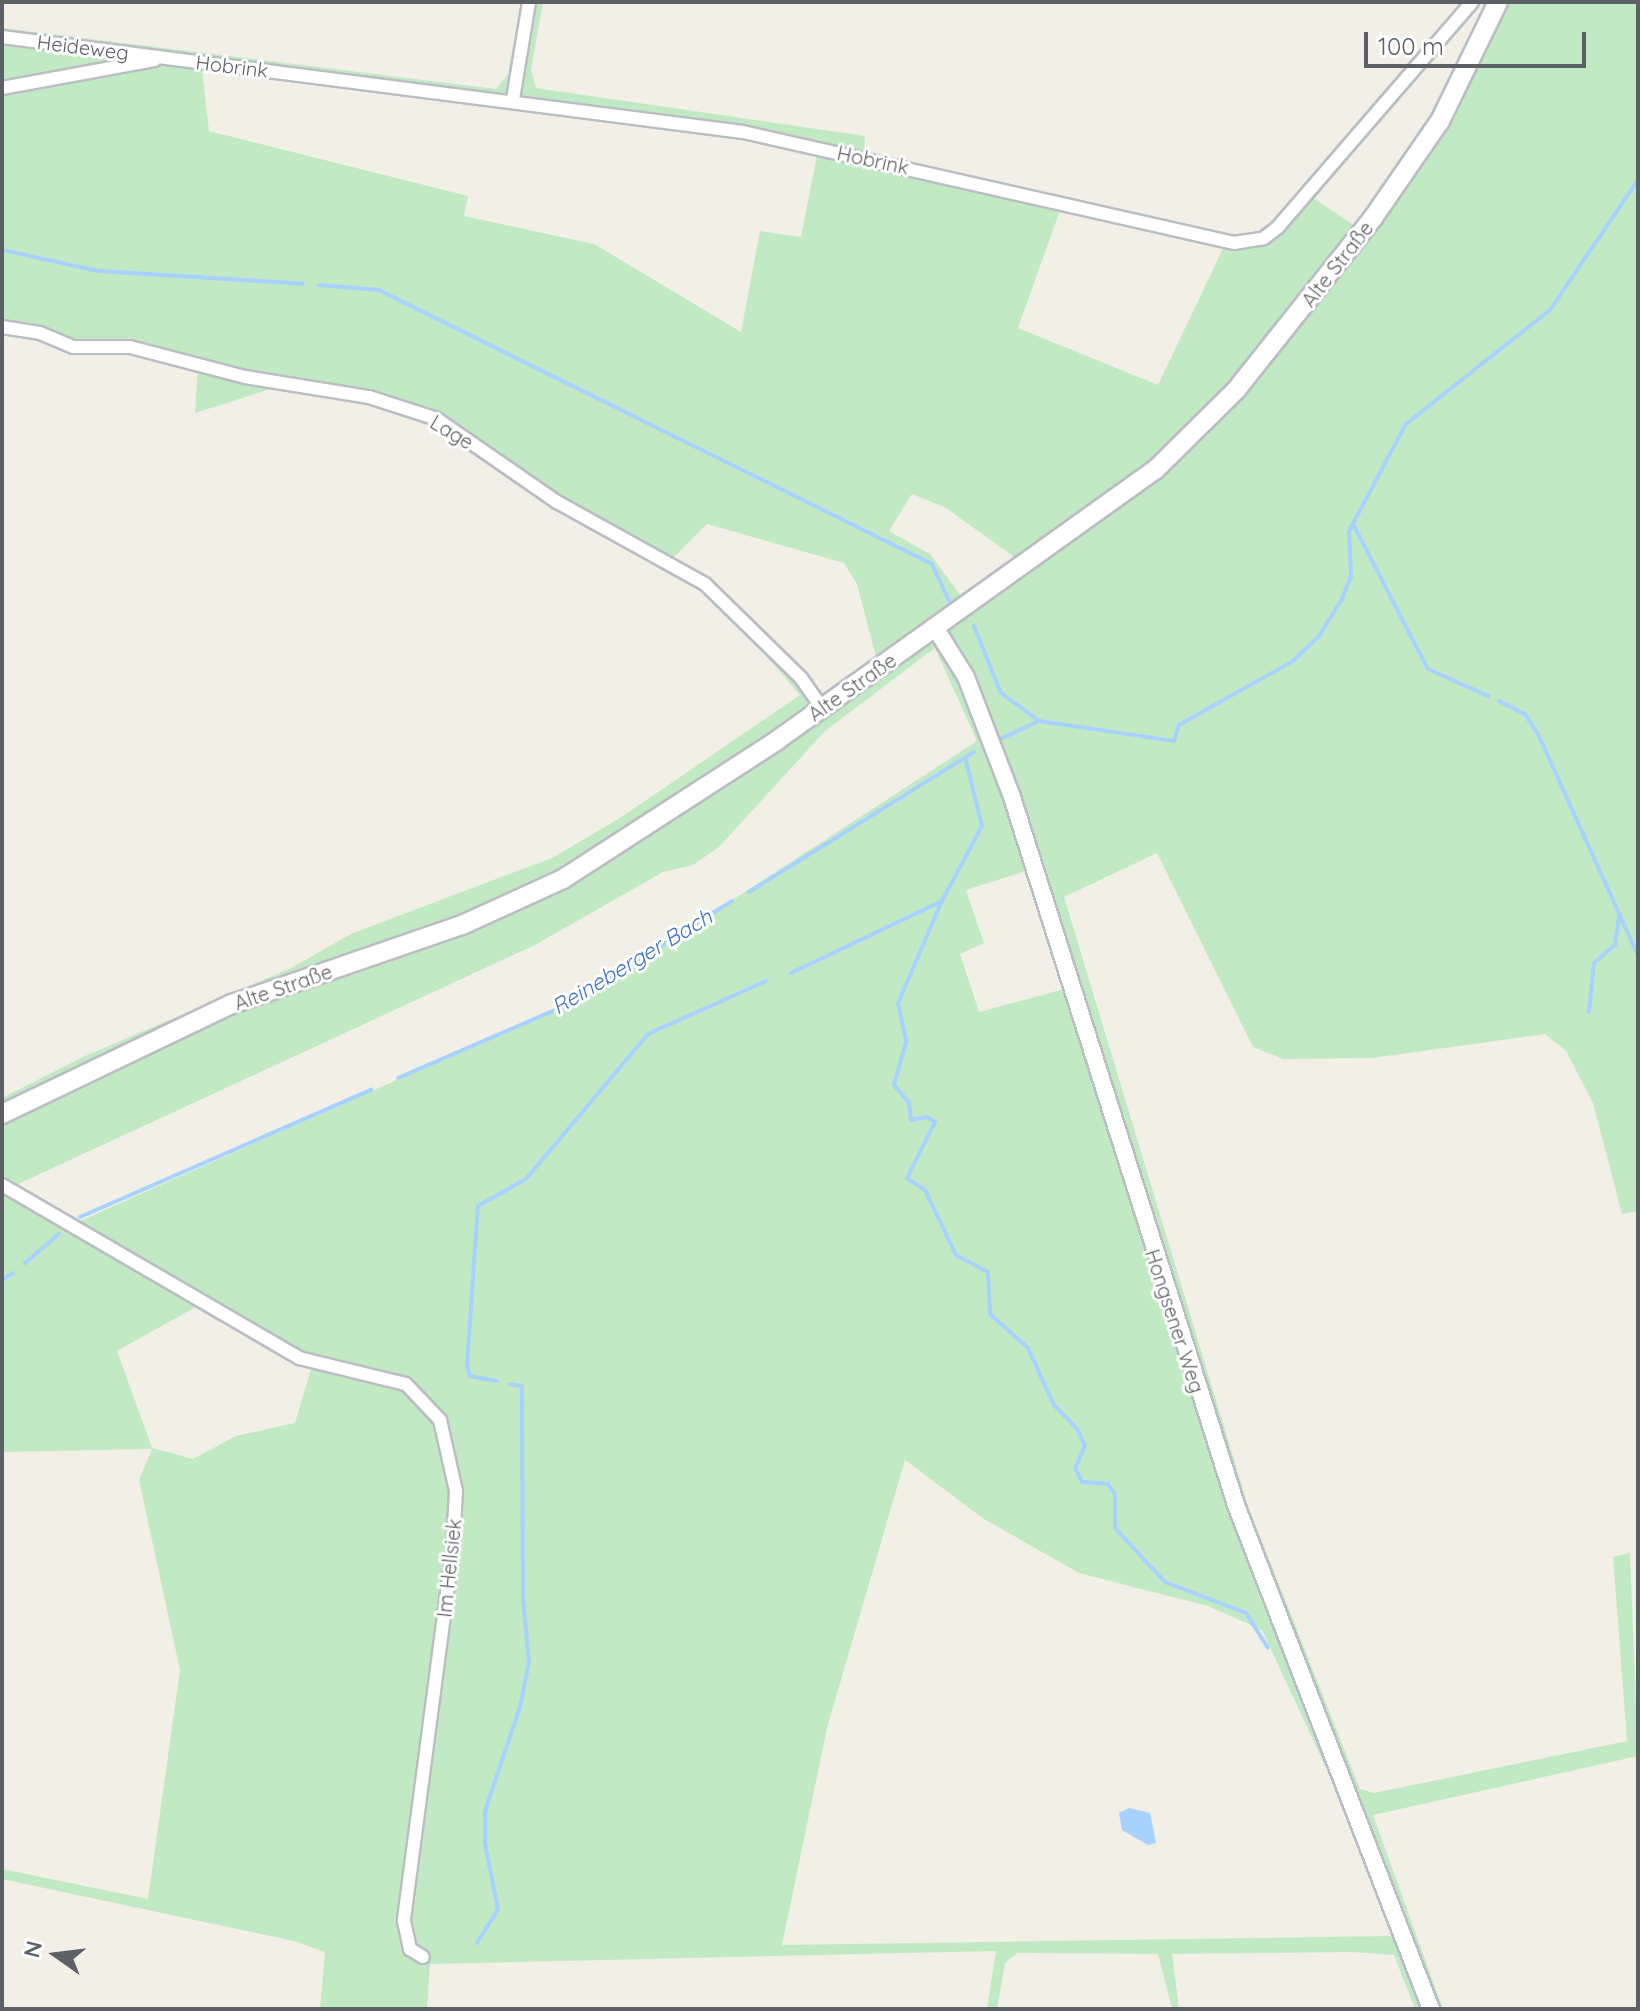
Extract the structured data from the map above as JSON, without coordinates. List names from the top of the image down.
{
  "streets": {
    "main road": ["Alte Straße"],
    "street": [
      "Heideweg",
      "Hobrink",
      "Lage",
      "Hongsener Weg",
      "Im Hellsiek"
    ]
  },
  "crossings": [
    ["Heideweg", "Hobrink"],
    ["Alte Straße", "Lage"],
    ["Alte Straße", "Hongsener Weg"]
  ],
  "water": ["Reineberger Bach"],
  "scale_bar": "100 m",
  "north": "left"
}
